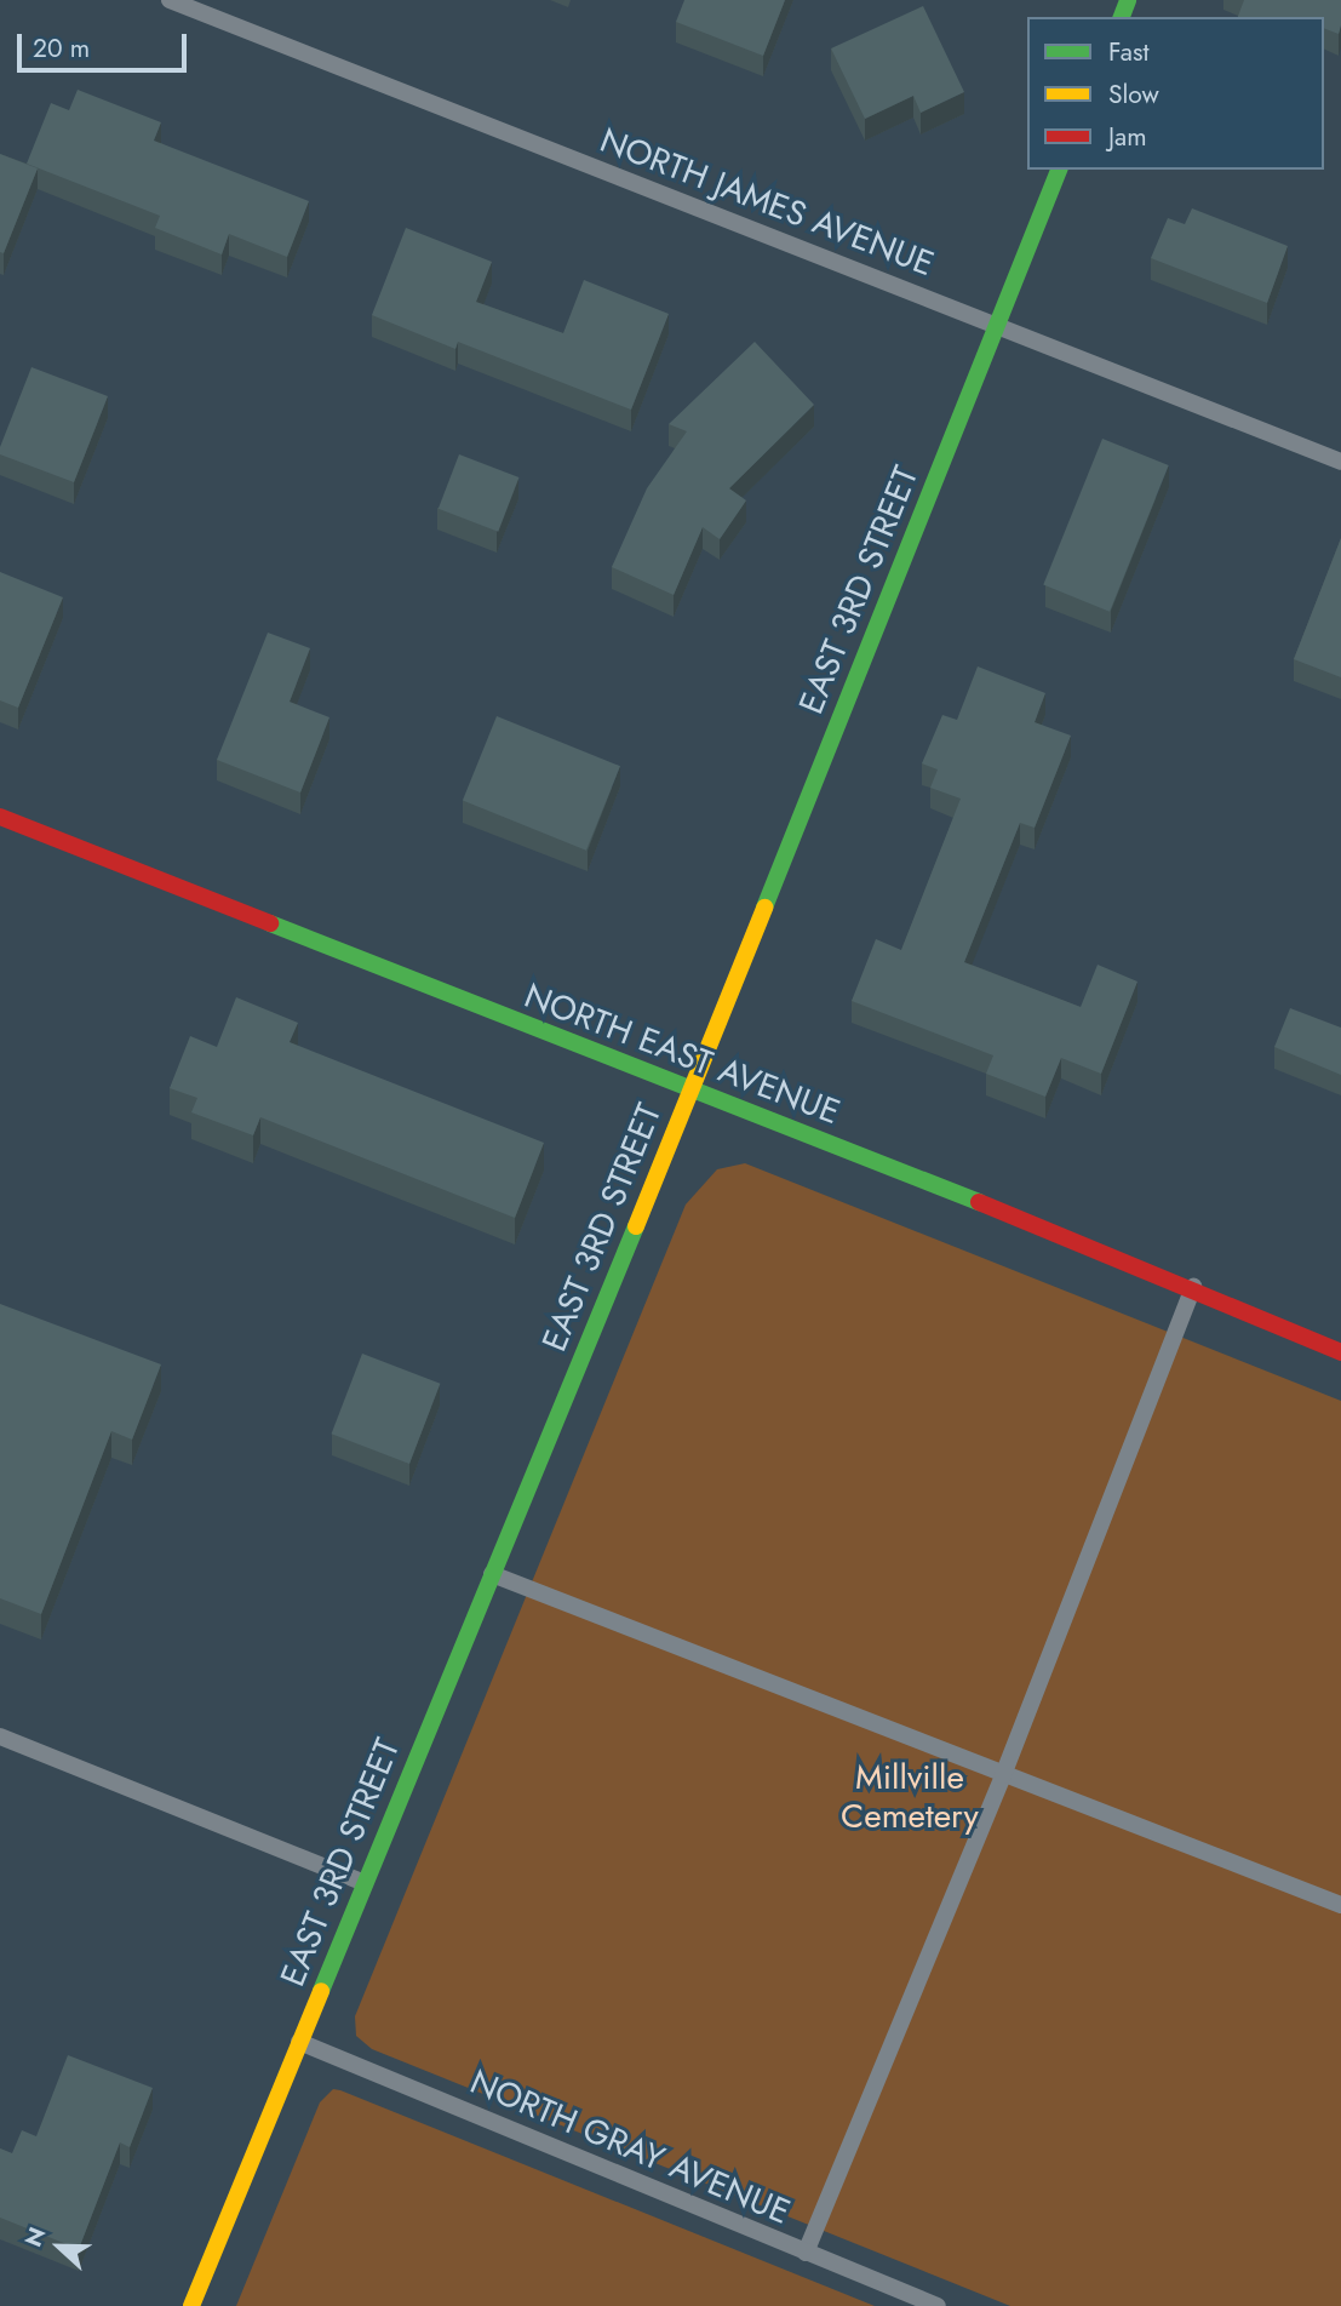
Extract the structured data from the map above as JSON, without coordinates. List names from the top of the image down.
{
  "streets": {
    "street": [
      "NORTH JAMES AVENUE",
      "EAST 3RD STREET",
      "NORTH EAST AVENUE",
      "NORTH GRAY AVENUE"
    ]
  },
  "crossings": [
    ["NORTH JAMES AVENUE", "EAST 3RD STREET"],
    ["EAST 3RD STREET", "NORTH EAST AVENUE"],
    ["EAST 3RD STREET", "NORTH GRAY AVENUE"]
  ],
  "parks": ["Millville Cemetery"],
  "legend": ["Fast", "Slow", "Jam"],
  "scale_bar": "20 m",
  "north": "left"
}
